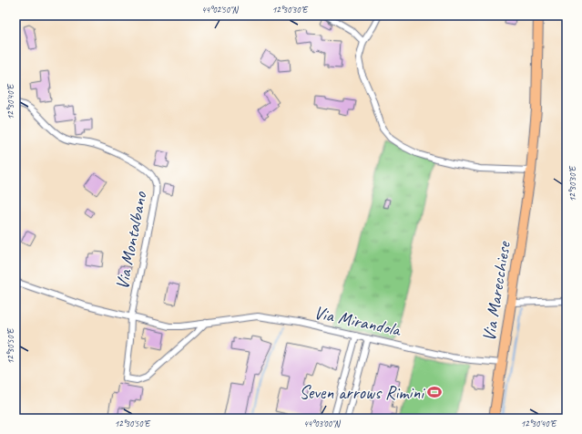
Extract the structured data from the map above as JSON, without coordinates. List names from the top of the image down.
{
  "streets": {
    "main road": ["Via Marecchiese"],
    "street": ["Via Montalbano", "Via Mirandola"]
  },
  "crossings": [
    ["Via Montalbano", "Via Mirandola"],
    ["Via Marecchiese", "Via Mirandola"]
  ],
  "places": {
    "sports": ["Seven arrows Rimini"]
  },
  "coordinates": [
    "44°02'50\"N",
    "12°30'30\"E",
    "12°30'40\"E",
    "12°30'50\"E",
    "44°03'00\"N"
  ]
}
